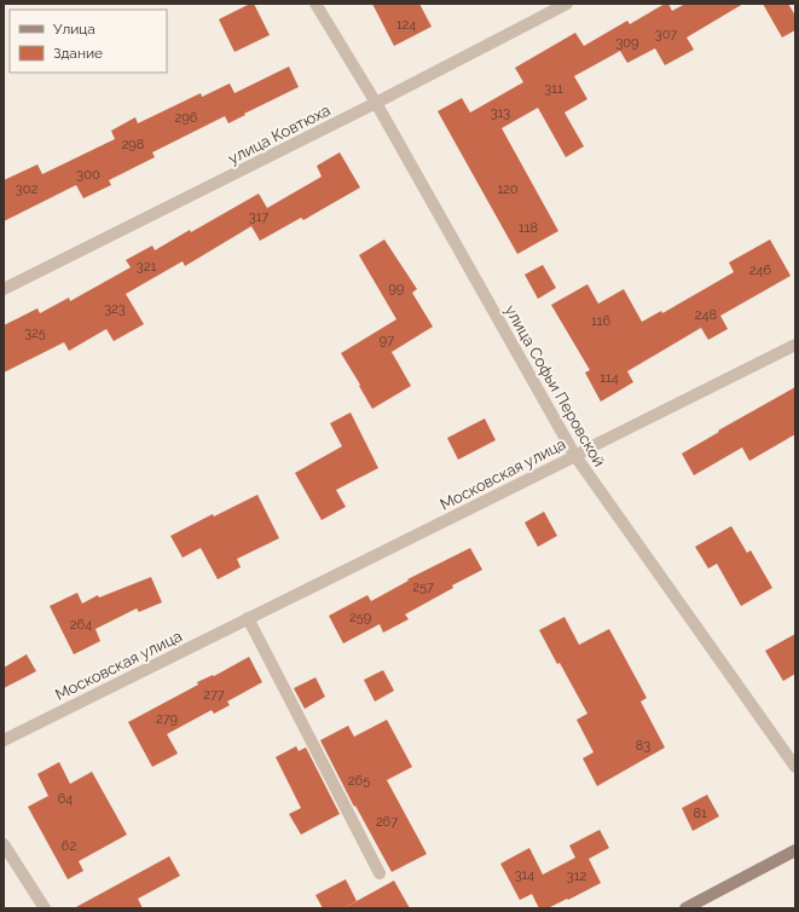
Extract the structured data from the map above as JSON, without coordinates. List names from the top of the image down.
{
  "streets": {
    "street": ["улица Ковтюха", "улица Софьи Перовской", "Московская улица"]
  },
  "crossings": [
    ["улица Ковтюха", "улица Софьи Перовской"],
    ["улица Софьи Перовской", "Московская улица"]
  ],
  "house_numbers": [
    "124",
    "307",
    "309",
    "311",
    "313",
    "296",
    "298",
    "300",
    "302",
    "120",
    "317",
    "118",
    "321",
    "246",
    "99",
    "323",
    "248",
    "116",
    "325",
    "97",
    "114",
    "257",
    "259",
    "264",
    "277",
    "279",
    "83",
    "265",
    "64",
    "81",
    "267",
    "62",
    "314",
    "312"
  ],
  "legend": ["Улица", "Здание"]
}
